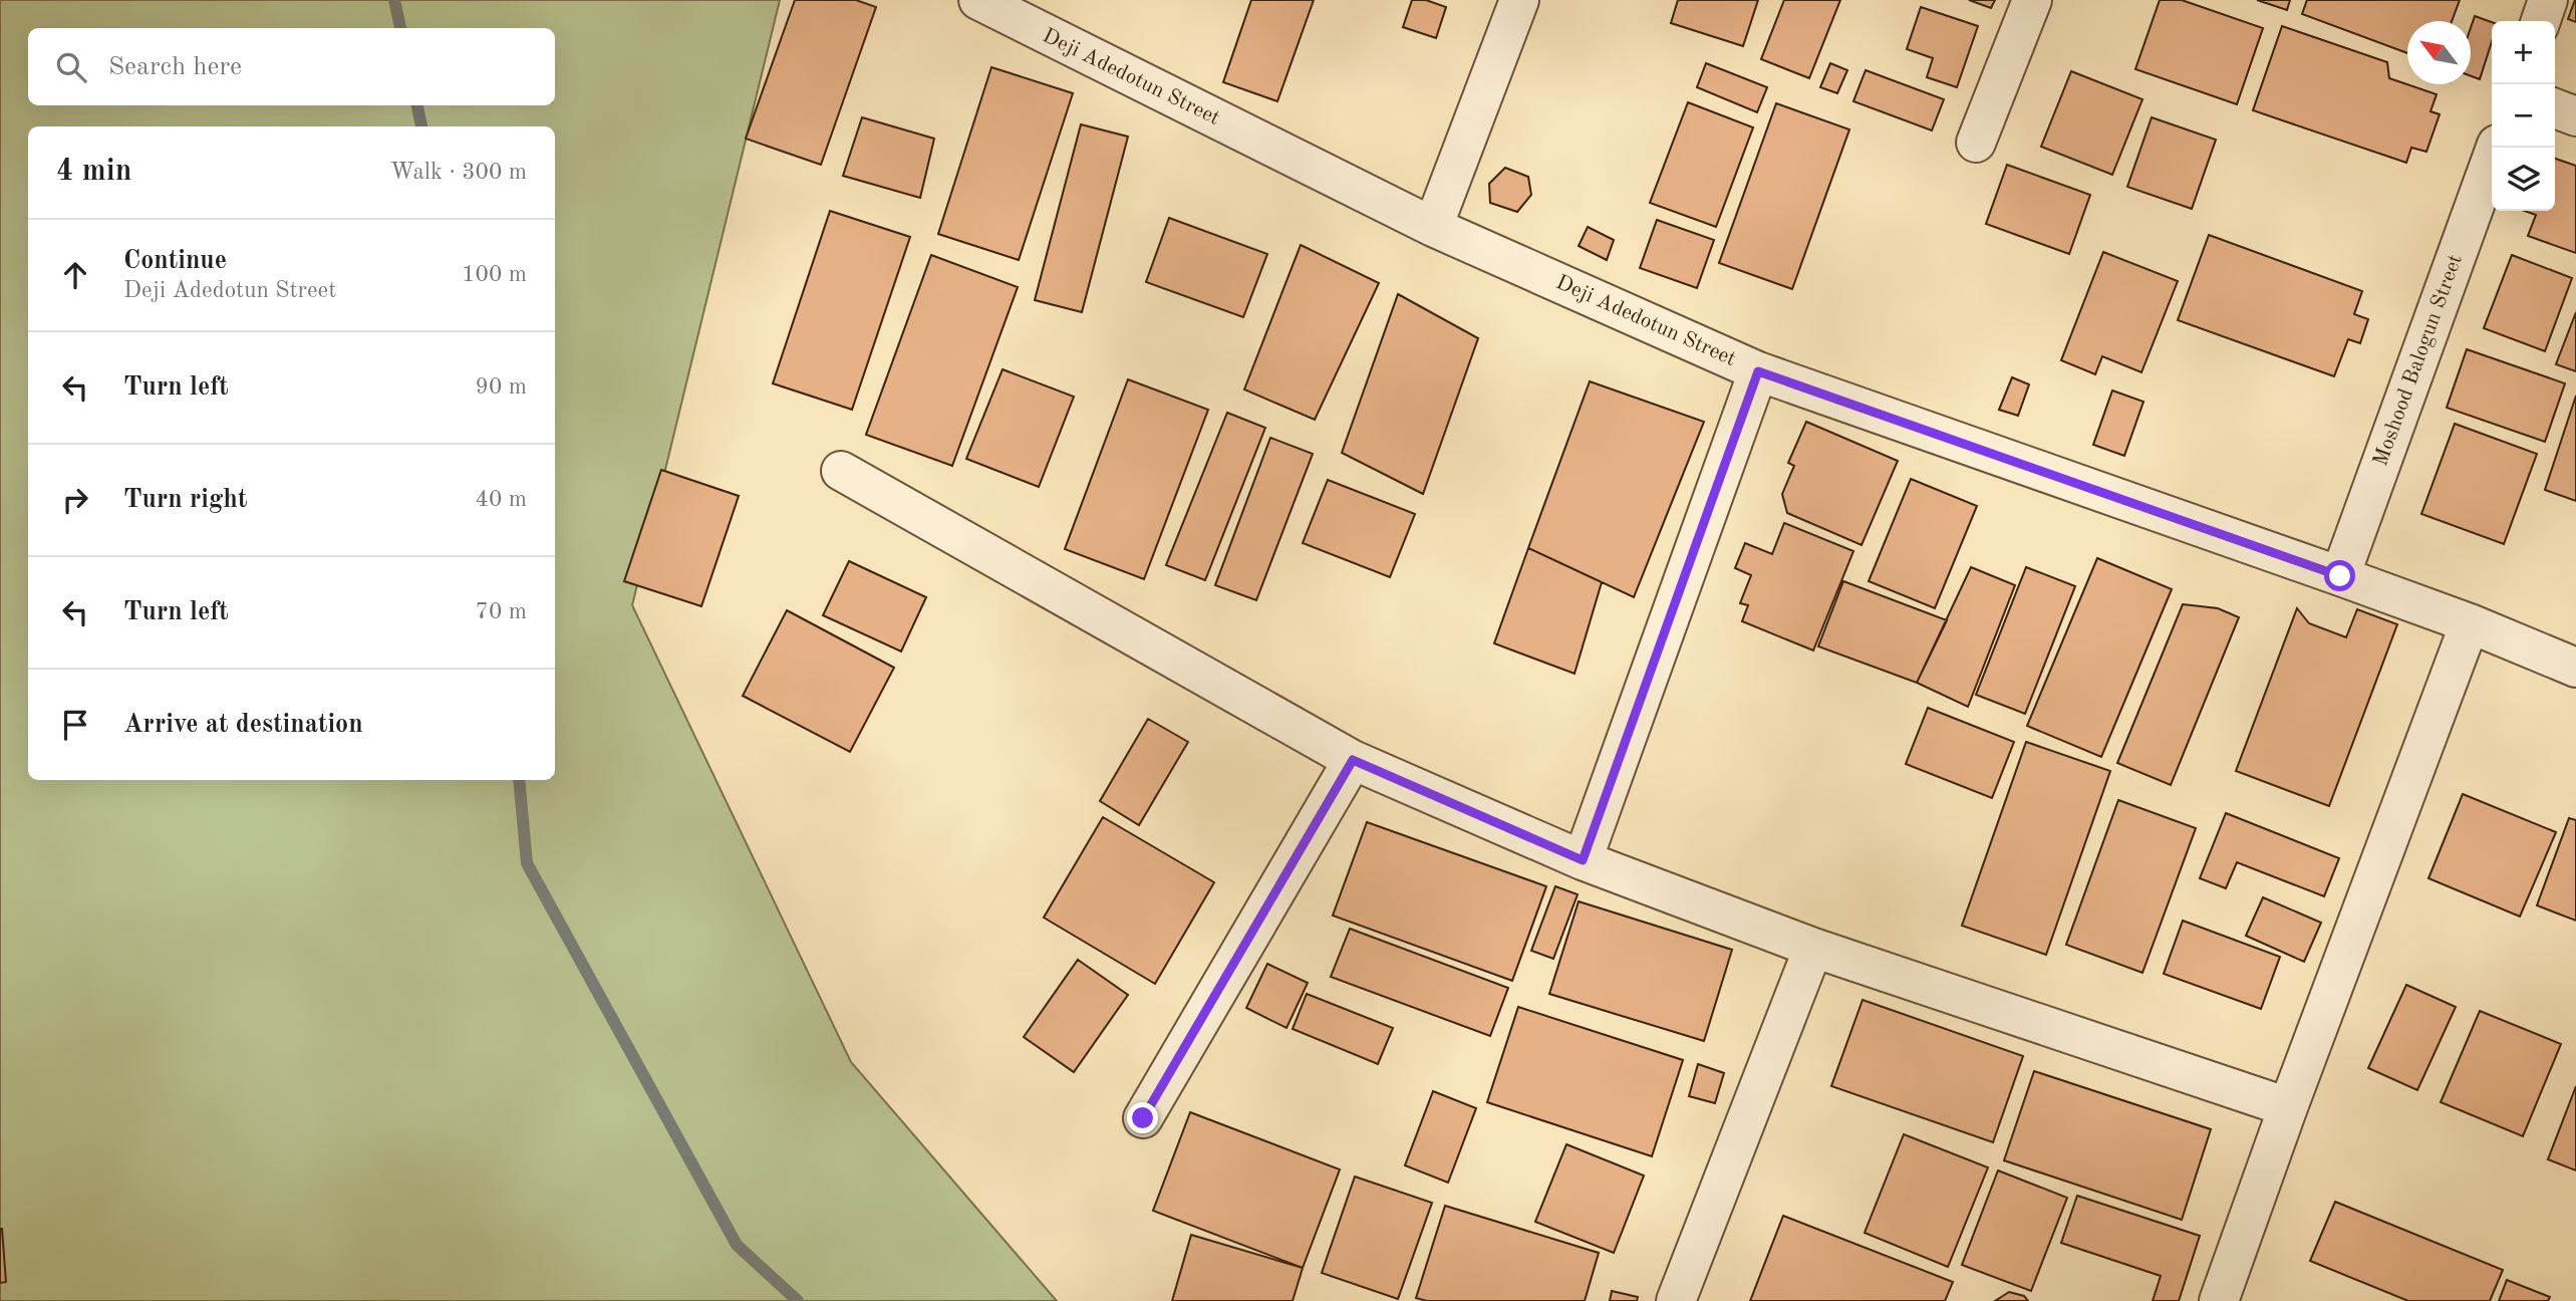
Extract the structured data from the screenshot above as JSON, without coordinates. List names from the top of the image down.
{
  "streets": {
    "street": ["Deji Adedotun Street", "Moshood Balogun Street"]
  },
  "crossings": [
    ["Deji Adedotun Street", "Moshood Balogun Street"]
  ],
  "north": "top left",
  "page": {
    "map_buttons": ["+", "−"],
    "search": "Search here",
    "heading": ["4 min", "Walk · 300 m"],
    "list": [
      ["Continue", "Deji Adedotun Street", "100 m"],
      ["Turn left", "90 m"],
      ["Turn right", "40 m"],
      ["Turn left", "70 m"],
      "Arrive at destination"
    ]
  }
}
